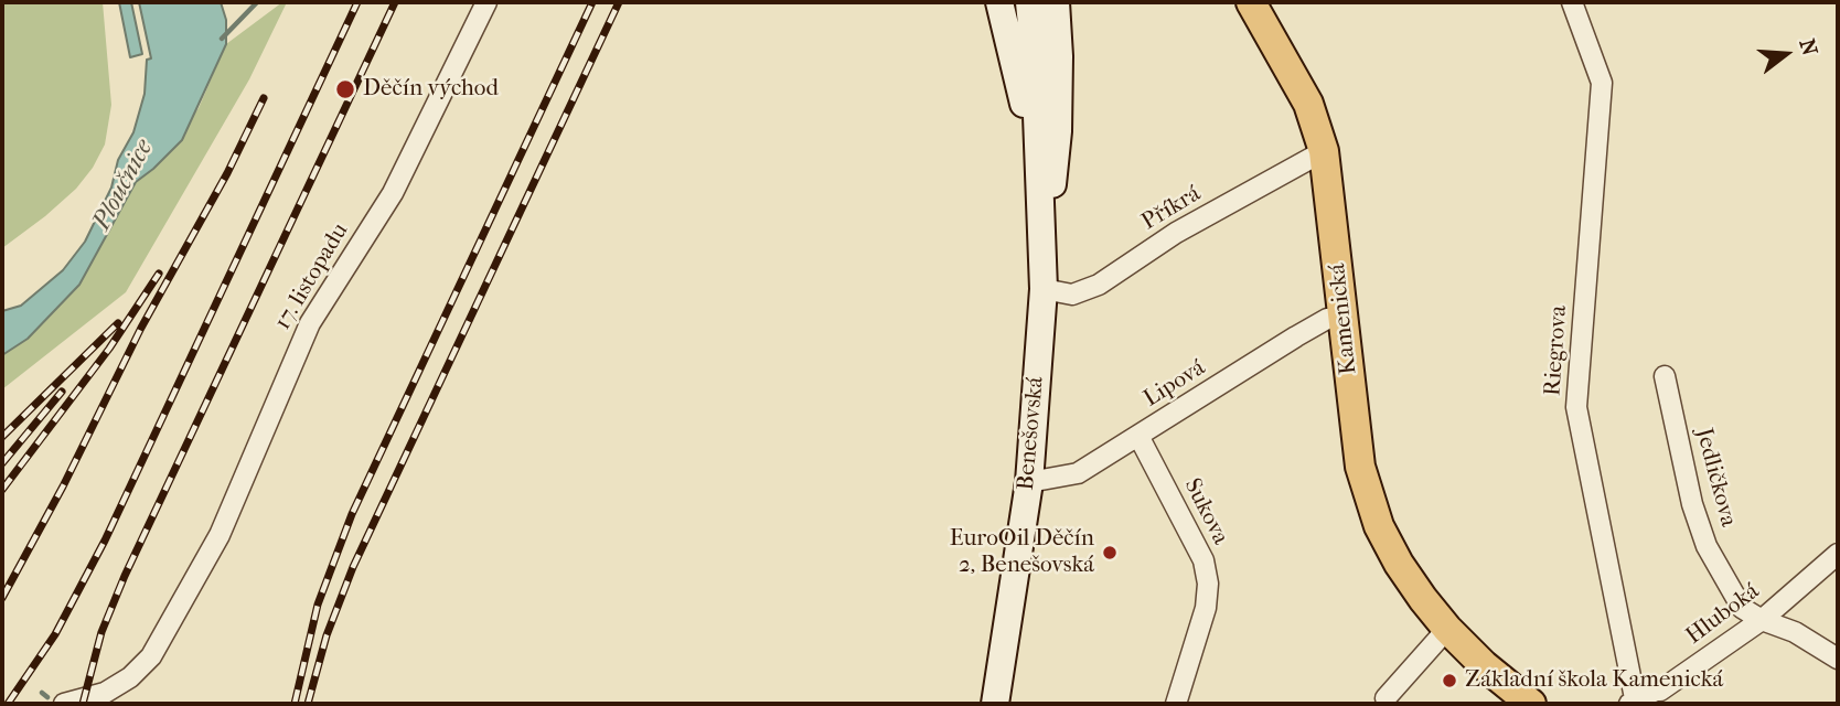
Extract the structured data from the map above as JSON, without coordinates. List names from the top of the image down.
{
  "streets": {
    "main road": ["Kamenická", "Benešovská"],
    "street": [
      "Příkrá",
      "17. listopadu",
      "Riegrova",
      "Lipová",
      "Jedličkova",
      "Sukova",
      "Hluboká"
    ]
  },
  "crossings": [
    ["Příkrá", "Kamenická"],
    ["Příkrá", "Benešovská"],
    ["Kamenická", "Lipová"],
    ["Riegrova", "Hluboká"],
    ["Lipová", "Benešovská"],
    ["Lipová", "Sukova"],
    ["Jedličkova", "Hluboká"]
  ],
  "water": ["Ploučnice"],
  "places": ["Děčín východ", "EuroOil Děčín 2, Benešovská", "Základní škola Kamenická"],
  "north": "right"
}
